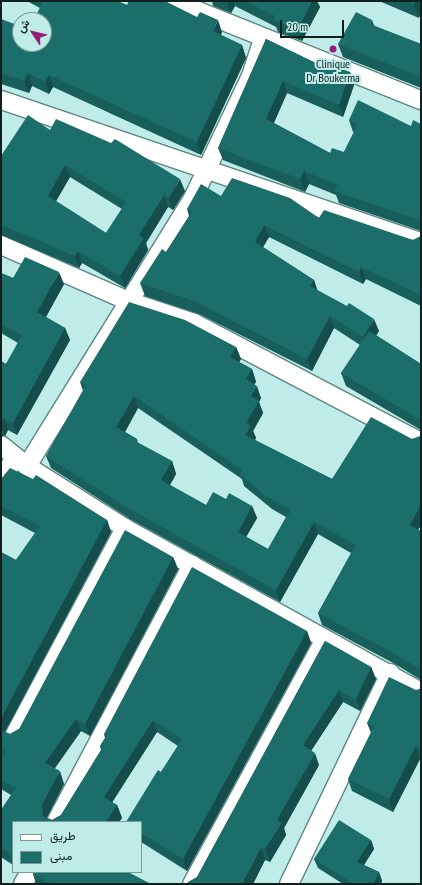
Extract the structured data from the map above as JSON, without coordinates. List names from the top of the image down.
{
  "places": ["Clinique Dr Boukerma"],
  "legend": ["طريق", "مبنى"],
  "scale_bar": "20 m",
  "north": "top left"
}
